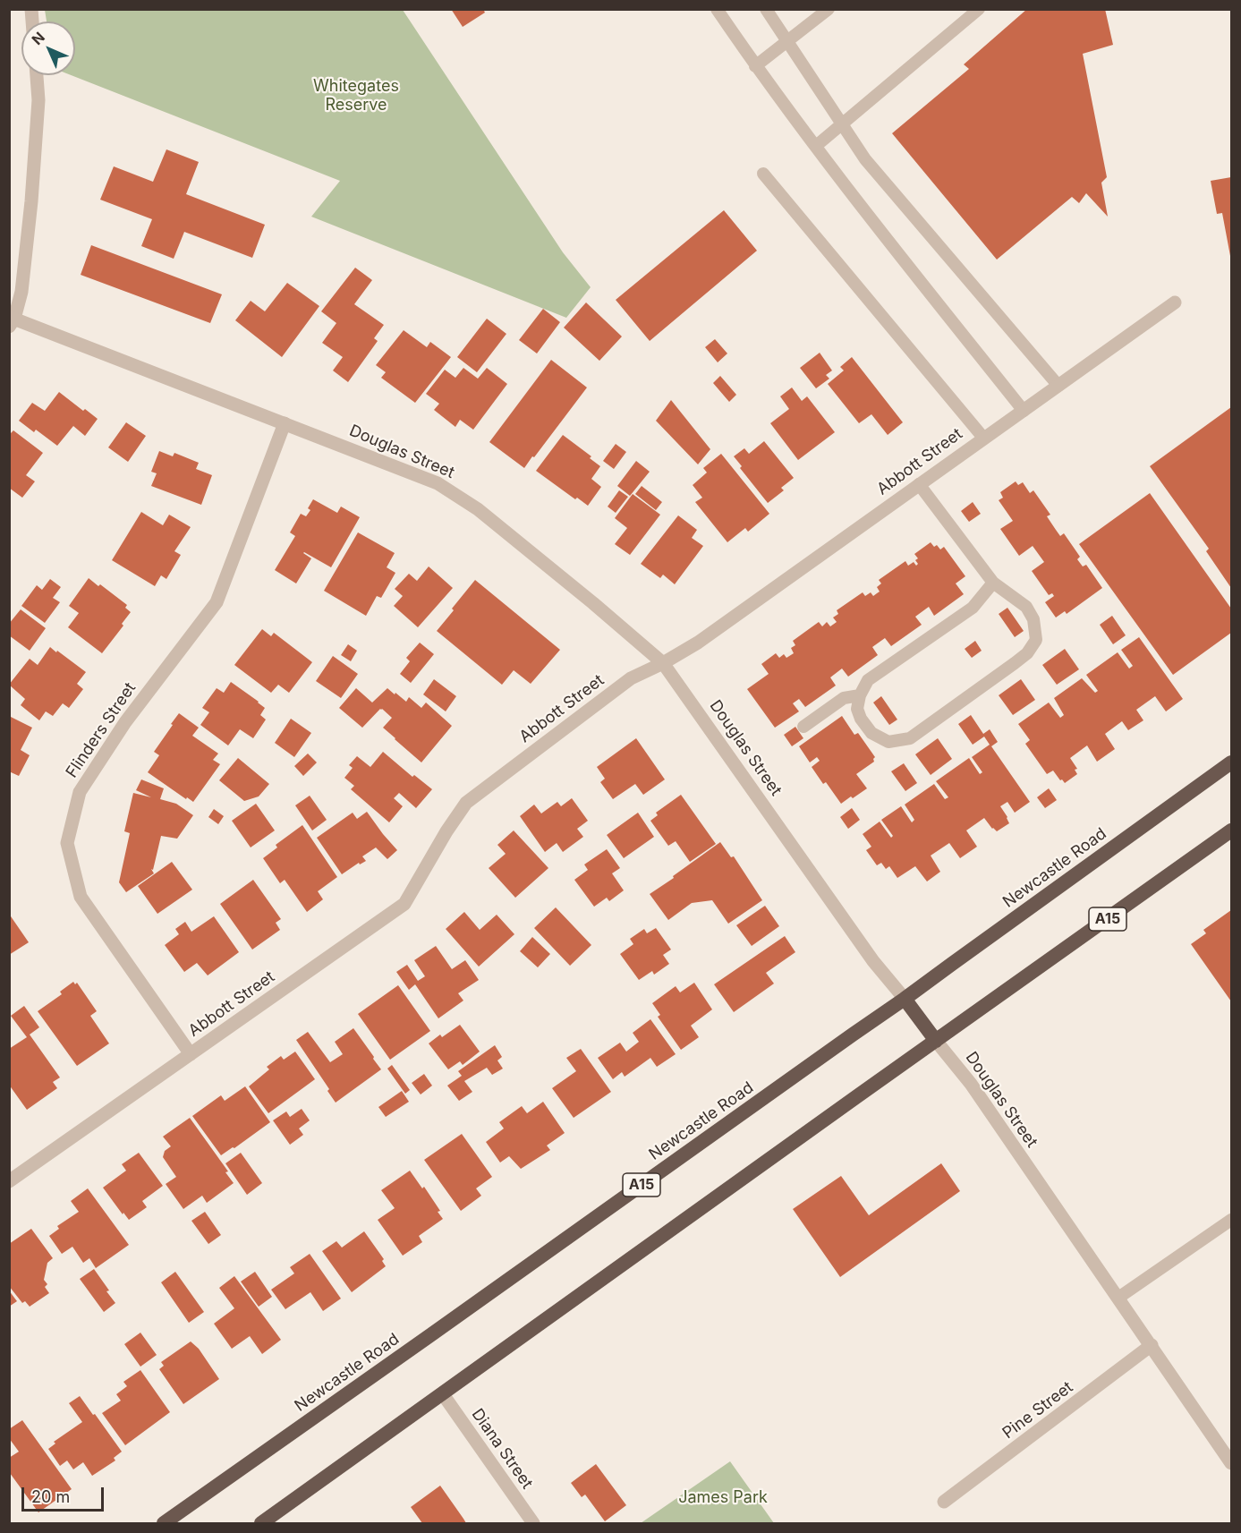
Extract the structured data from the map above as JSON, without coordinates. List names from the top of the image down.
{
  "streets": {
    "highway": ["Douglas Street", "Newcastle Road", "A15"],
    "street": [
      "Abbott Street",
      "Flinders Street",
      "Pine Street",
      "Diana Street"
    ]
  },
  "crossings": [
    ["Douglas Street", "Abbott Street"],
    ["Douglas Street", "Flinders Street"],
    ["Douglas Street", "Newcastle Road"],
    ["Douglas Street", "A15"],
    ["Douglas Street", "Pine Street"],
    ["Abbott Street", "Flinders Street"],
    ["A15", "Diana Street"]
  ],
  "parks": ["Whitegates Reserve", "James Park"],
  "scale_bar": "20 m",
  "north": "top left"
}
